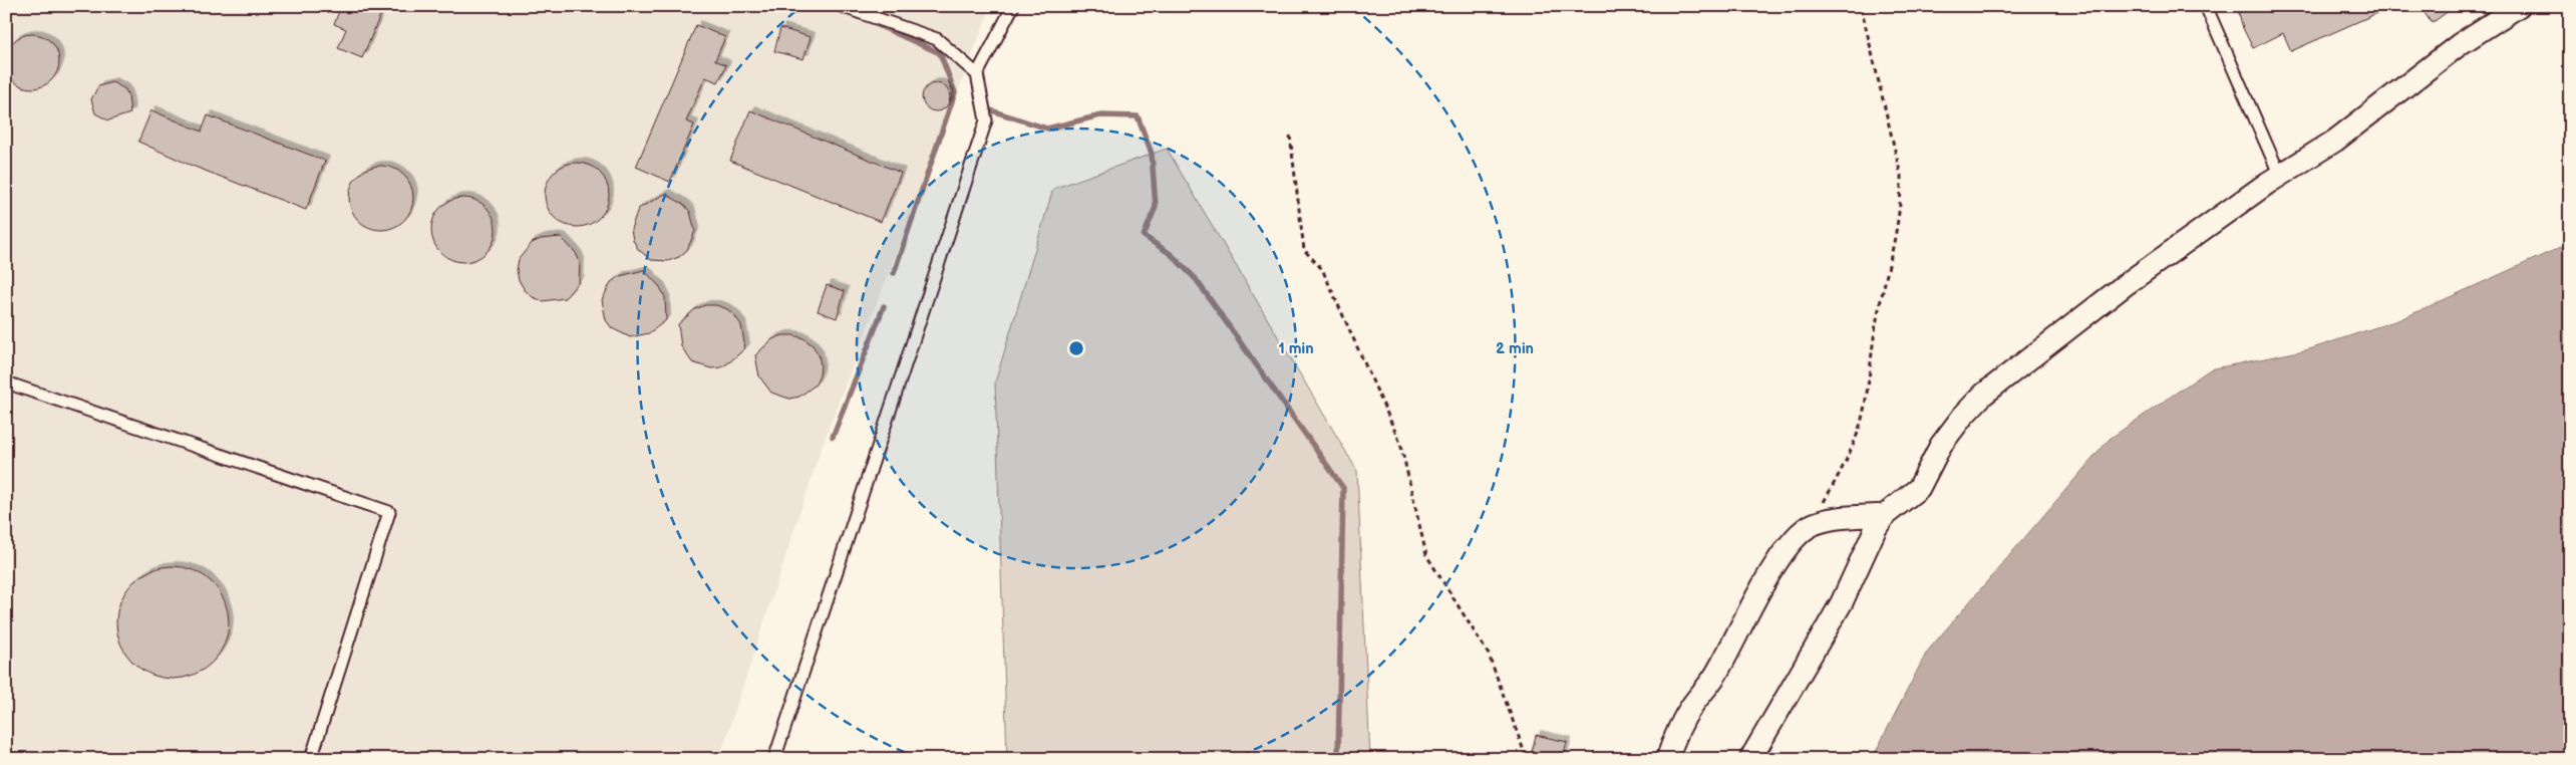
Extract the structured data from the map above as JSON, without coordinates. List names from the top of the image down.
{
  "rings": ["1 min", "2 min"]
}
